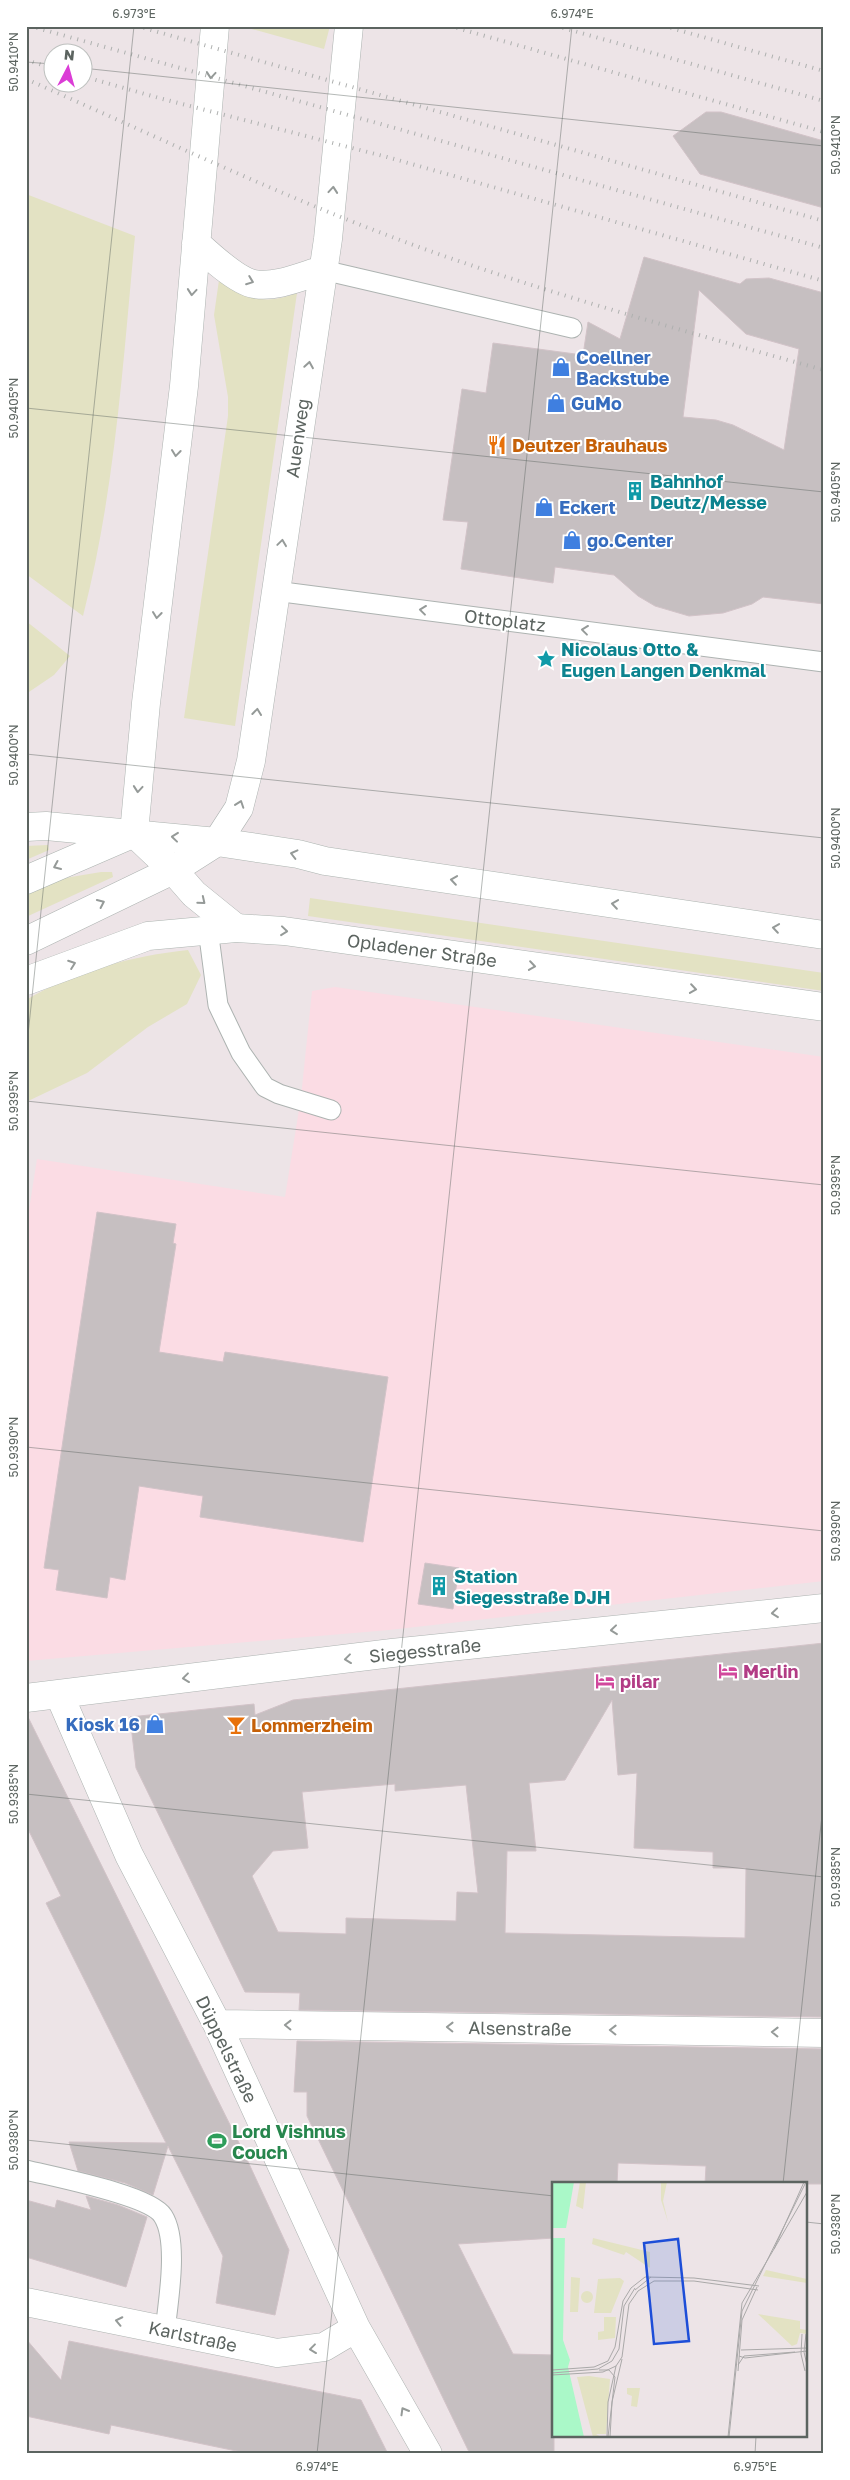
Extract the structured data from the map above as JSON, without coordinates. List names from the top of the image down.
{
  "streets": {
    "street": [
      "Auenweg",
      "Opladener Straße",
      "Siegesstraße",
      "Alsenstraße",
      "Düppelstraße",
      "Karlstraße"
    ],
    "lane": ["Ottoplatz"]
  },
  "crossings": [
    ["Auenweg", "Ottoplatz"],
    ["Siegesstraße", "Düppelstraße"],
    ["Alsenstraße", "Düppelstraße"],
    ["Düppelstraße", "Karlstraße"]
  ],
  "one_way": [
    "Ottoplatz",
    "Siegesstraße",
    "Alsenstraße",
    "Karlstraße"
  ],
  "places": {
    "shop": [
      "Coellner Backstube",
      "GuMo",
      "Eckert",
      "go.Center",
      "Kiosk 16"
    ],
    "restaurant": ["Deutzer Brauhaus"],
    "building": ["Bahnhof Deutz/Messe", "Station Siegesstraße DJH"],
    "place": ["Nicolaus Otto & Eugen Langen Denkmal"],
    "hotel": ["Merlin", "pilar"],
    "bar": ["Lommerzheim"],
    "sports": ["Lord Vishnus Couch"]
  },
  "north": "top",
  "coordinates": [
    "6.973°E",
    "6.974°E",
    "50.9410°N",
    "50.9405°N",
    "50.9400°N",
    "50.9395°N",
    "50.9390°N",
    "50.9385°N",
    "50.9380°N",
    "6.975°E"
  ]
}
